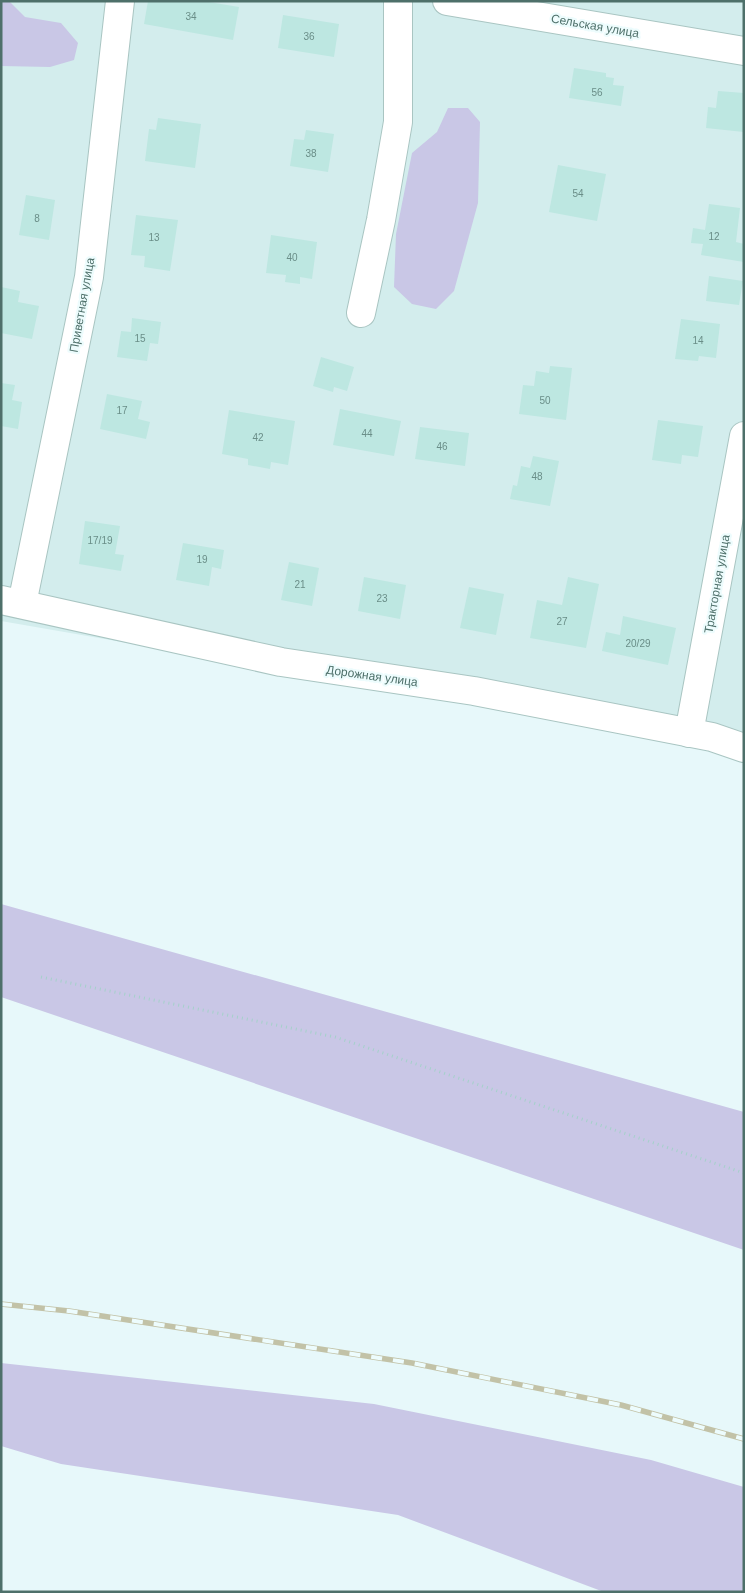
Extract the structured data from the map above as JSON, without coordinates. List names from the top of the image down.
{
  "streets": {
    "street": [
      "Сельская улица",
      "Приветная улица",
      "Тракторная улица",
      "Дорожная улица"
    ]
  },
  "crossings": [
    ["Приветная улица", "Дорожная улица"],
    ["Тракторная улица", "Дорожная улица"]
  ],
  "house_numbers": [
    "34",
    "36",
    "56",
    "38",
    "54",
    "8",
    "12",
    "13",
    "40",
    "15",
    "14",
    "50",
    "17",
    "44",
    "42",
    "46",
    "48",
    "17/19",
    "19",
    "21",
    "23",
    "27",
    "20/29"
  ]
}
